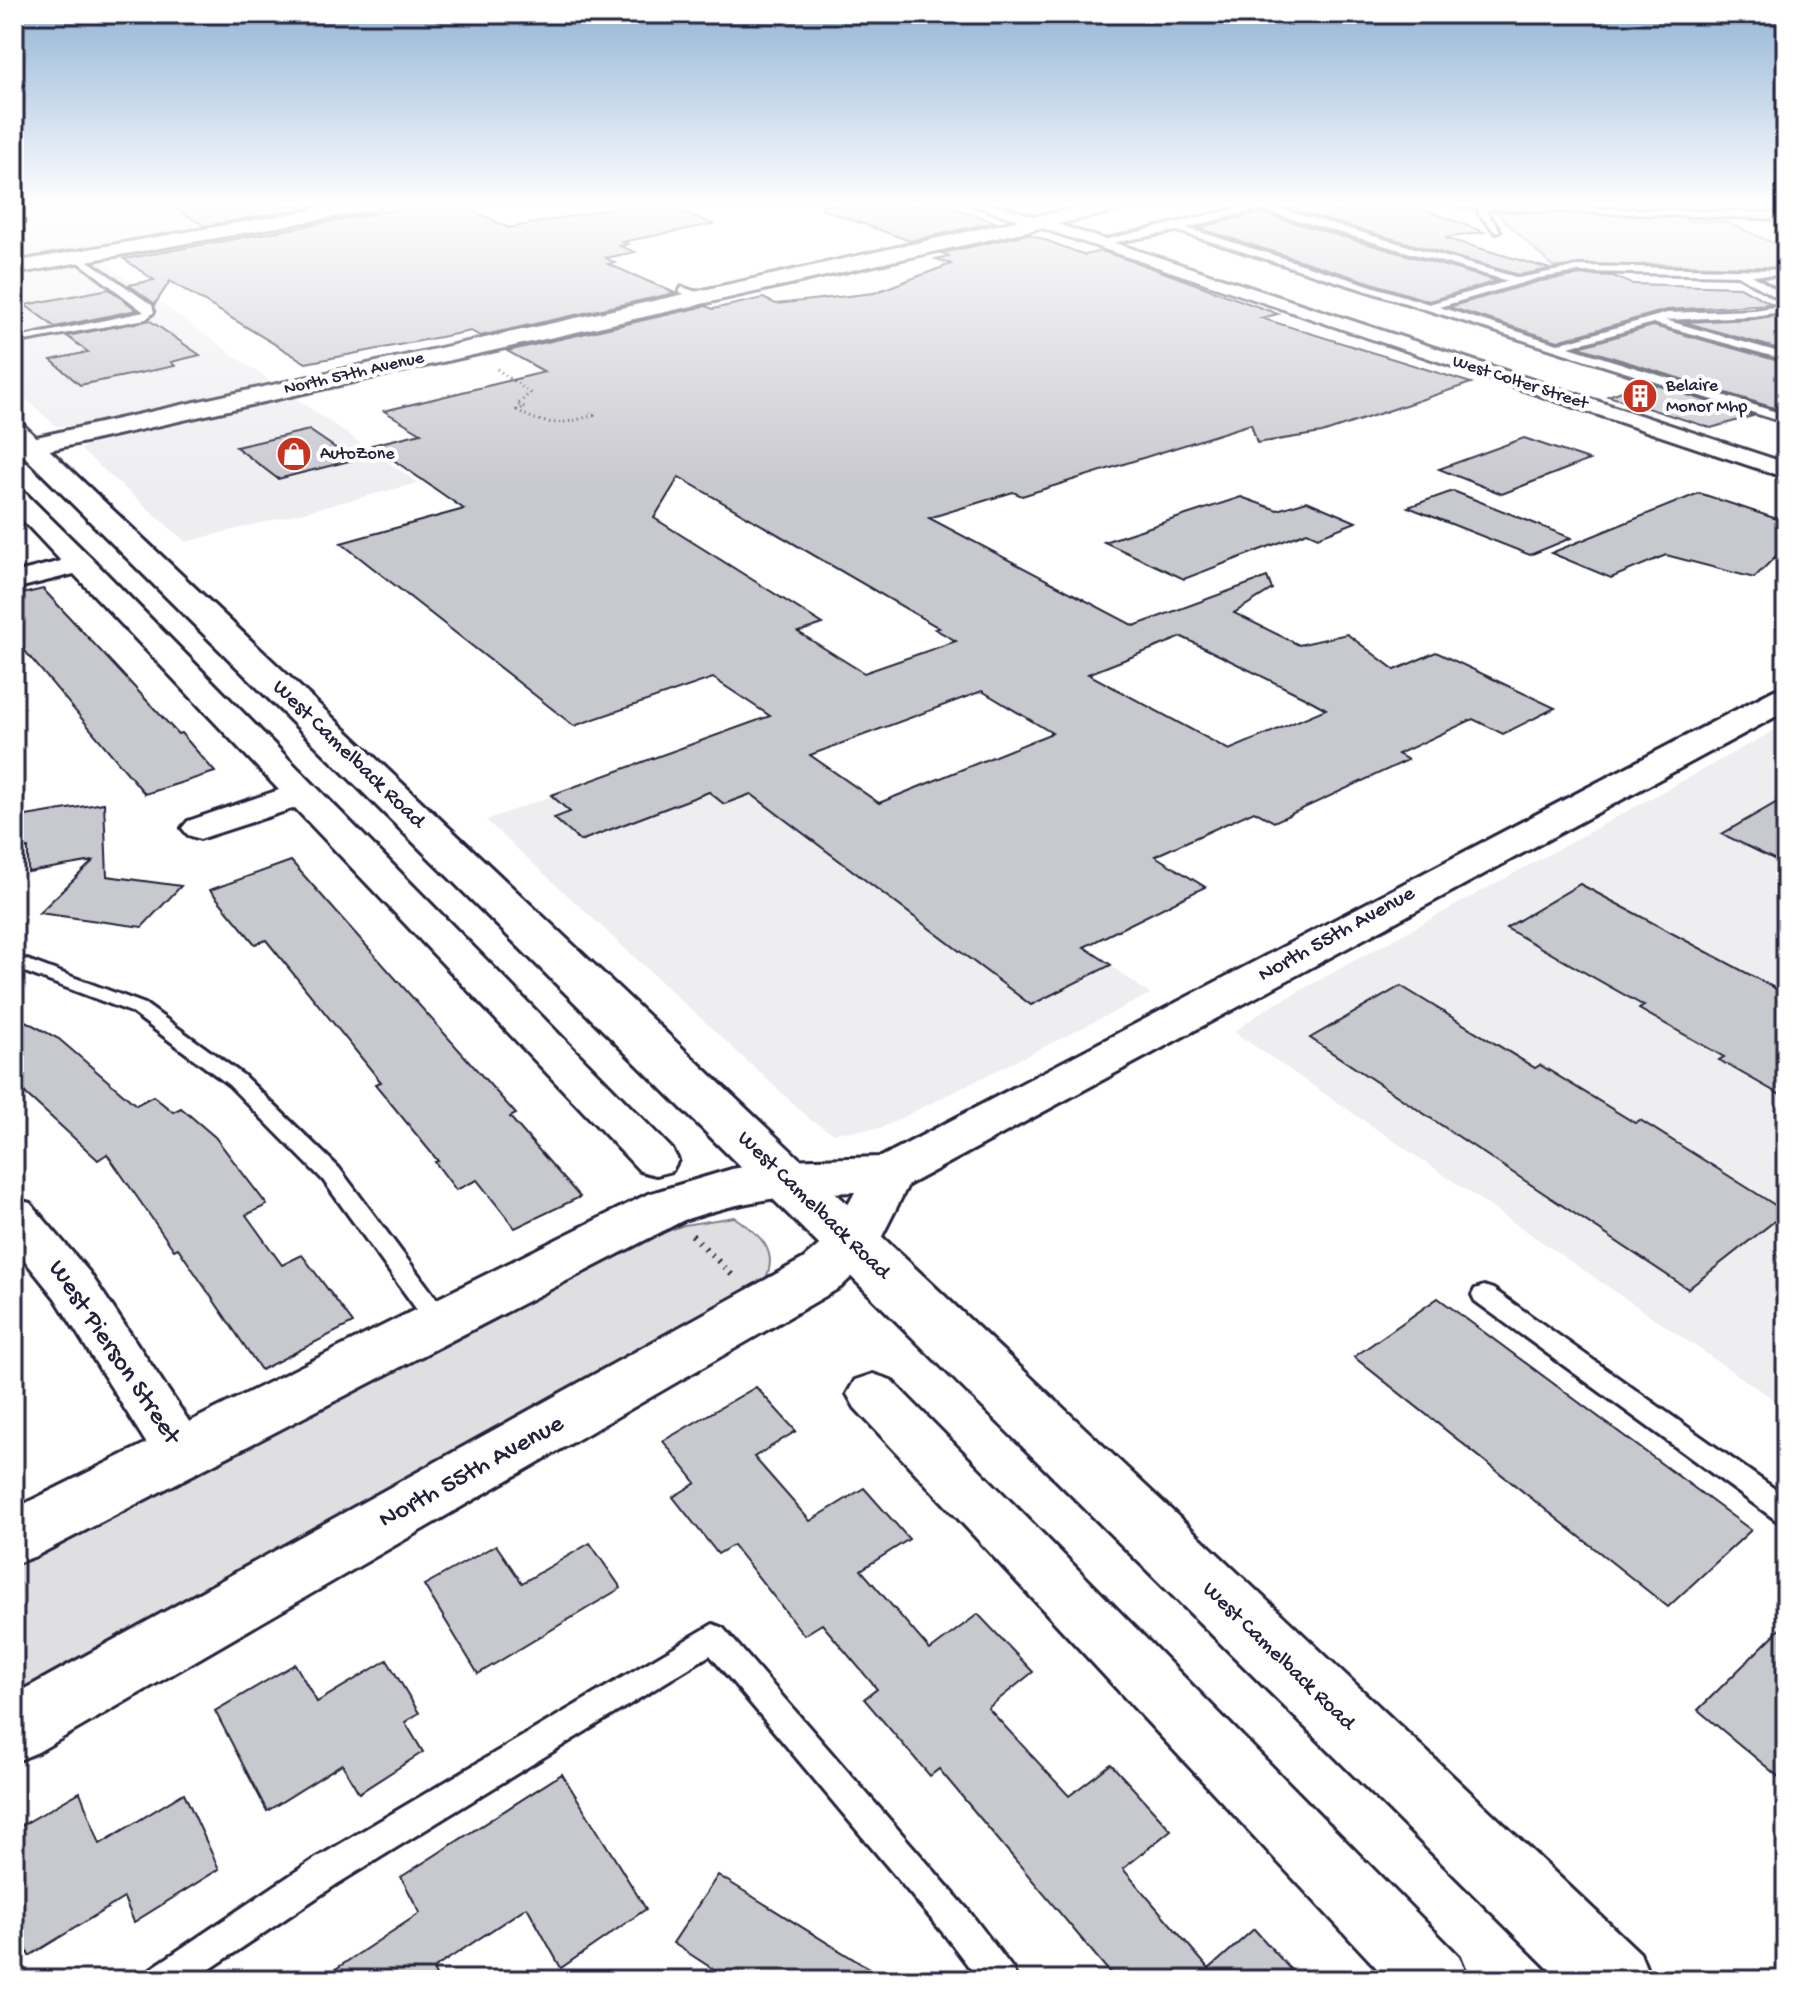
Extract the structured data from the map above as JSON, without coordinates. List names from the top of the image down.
{
  "streets": {
    "street": [
      "North 57th Avenue",
      "West Colter Street",
      "West Camelback Road",
      "North 55th Avenue",
      "West Pierson Street"
    ]
  },
  "crossings": [
    ["North 57th Avenue", "West Camelback Road"],
    ["West Camelback Road", "North 55th Avenue"],
    ["North 55th Avenue", "West Pierson Street"]
  ],
  "places": {
    "building": ["Belaire Monor Mhp"],
    "shop": ["AutoZone"]
  }
}
